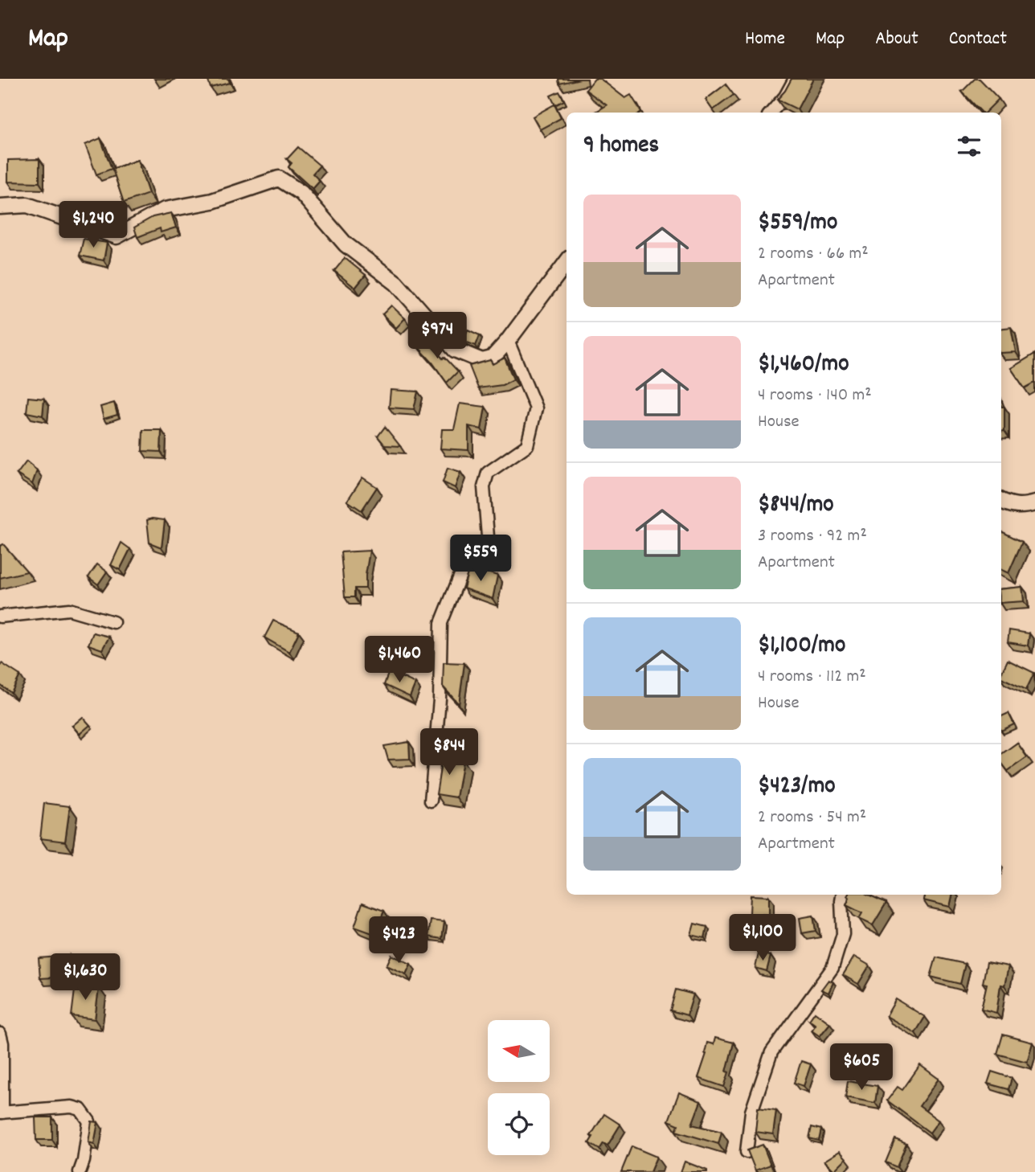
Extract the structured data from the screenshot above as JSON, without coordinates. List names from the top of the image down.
{
  "north": "left",
  "page": {
    "header": "Map",
    "nav": [
      "Home",
      "Map",
      "About",
      "Contact"
    ],
    "heading": "9 homes",
    "list": [
      {
        "name": "$559/mo",
        "note": "2 rooms · 66 m² · Apartment"
      },
      {
        "name": "$1,460/mo",
        "note": "4 rooms · 140 m² · House"
      },
      {
        "name": "$844/mo",
        "note": "3 rooms · 92 m² · Apartment"
      },
      {
        "name": "$1,100/mo",
        "note": "4 rooms · 112 m² · House"
      },
      {
        "name": "$423/mo",
        "note": "2 rooms · 54 m² · Apartment"
      }
    ],
    "price": [
      "$1,240",
      "$974",
      "$559",
      "$1,460",
      "$844",
      "$1,100",
      "$423",
      "$1,630",
      "$605"
    ]
  }
}
